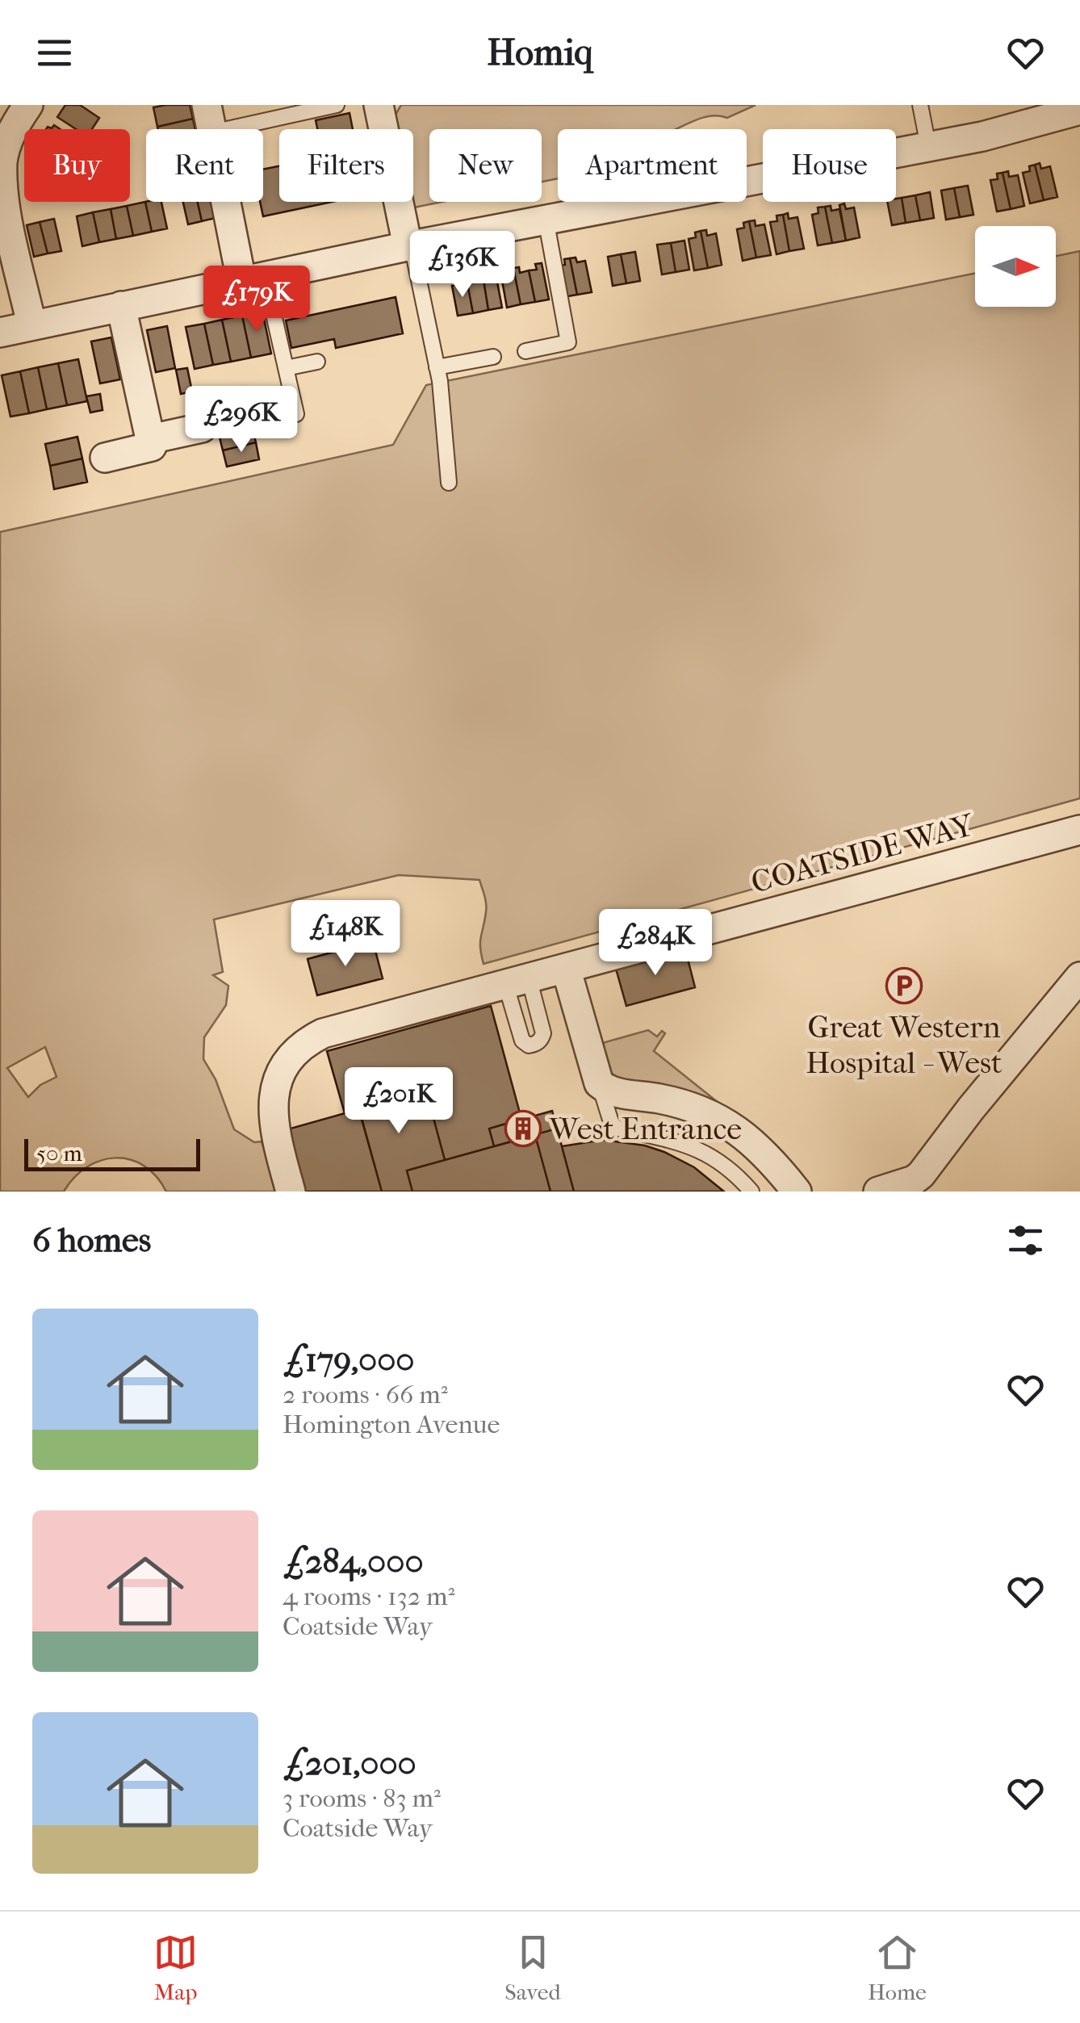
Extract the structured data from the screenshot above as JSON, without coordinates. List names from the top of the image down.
{
  "streets": {
    "street": ["COATSIDE WAY"]
  },
  "places": {
    "parking": ["Great Western Hospital - West"],
    "building": ["West Entrance"]
  },
  "scale_bar": "50 m",
  "north": "right",
  "page": {
    "header": "Homiq",
    "chip": [
      "Buy",
      "Rent",
      "Filters",
      "New",
      "Apartment",
      "House"
    ],
    "price": [
      "£136K",
      "£179K",
      "£296K",
      "£148K",
      "£284K",
      "£201K"
    ],
    "scale": "50 m",
    "heading": "6 homes",
    "list": [
      {
        "name": "£179,000",
        "note": "2 rooms · 66 m² · Homington Avenue"
      },
      {
        "name": "£284,000",
        "note": "4 rooms · 132 m² · Coatside Way"
      },
      {
        "name": "£201,000",
        "note": "3 rooms · 83 m² · Coatside Way"
      }
    ],
    "tabs": ["Map", "Saved", "Home"]
  }
}
